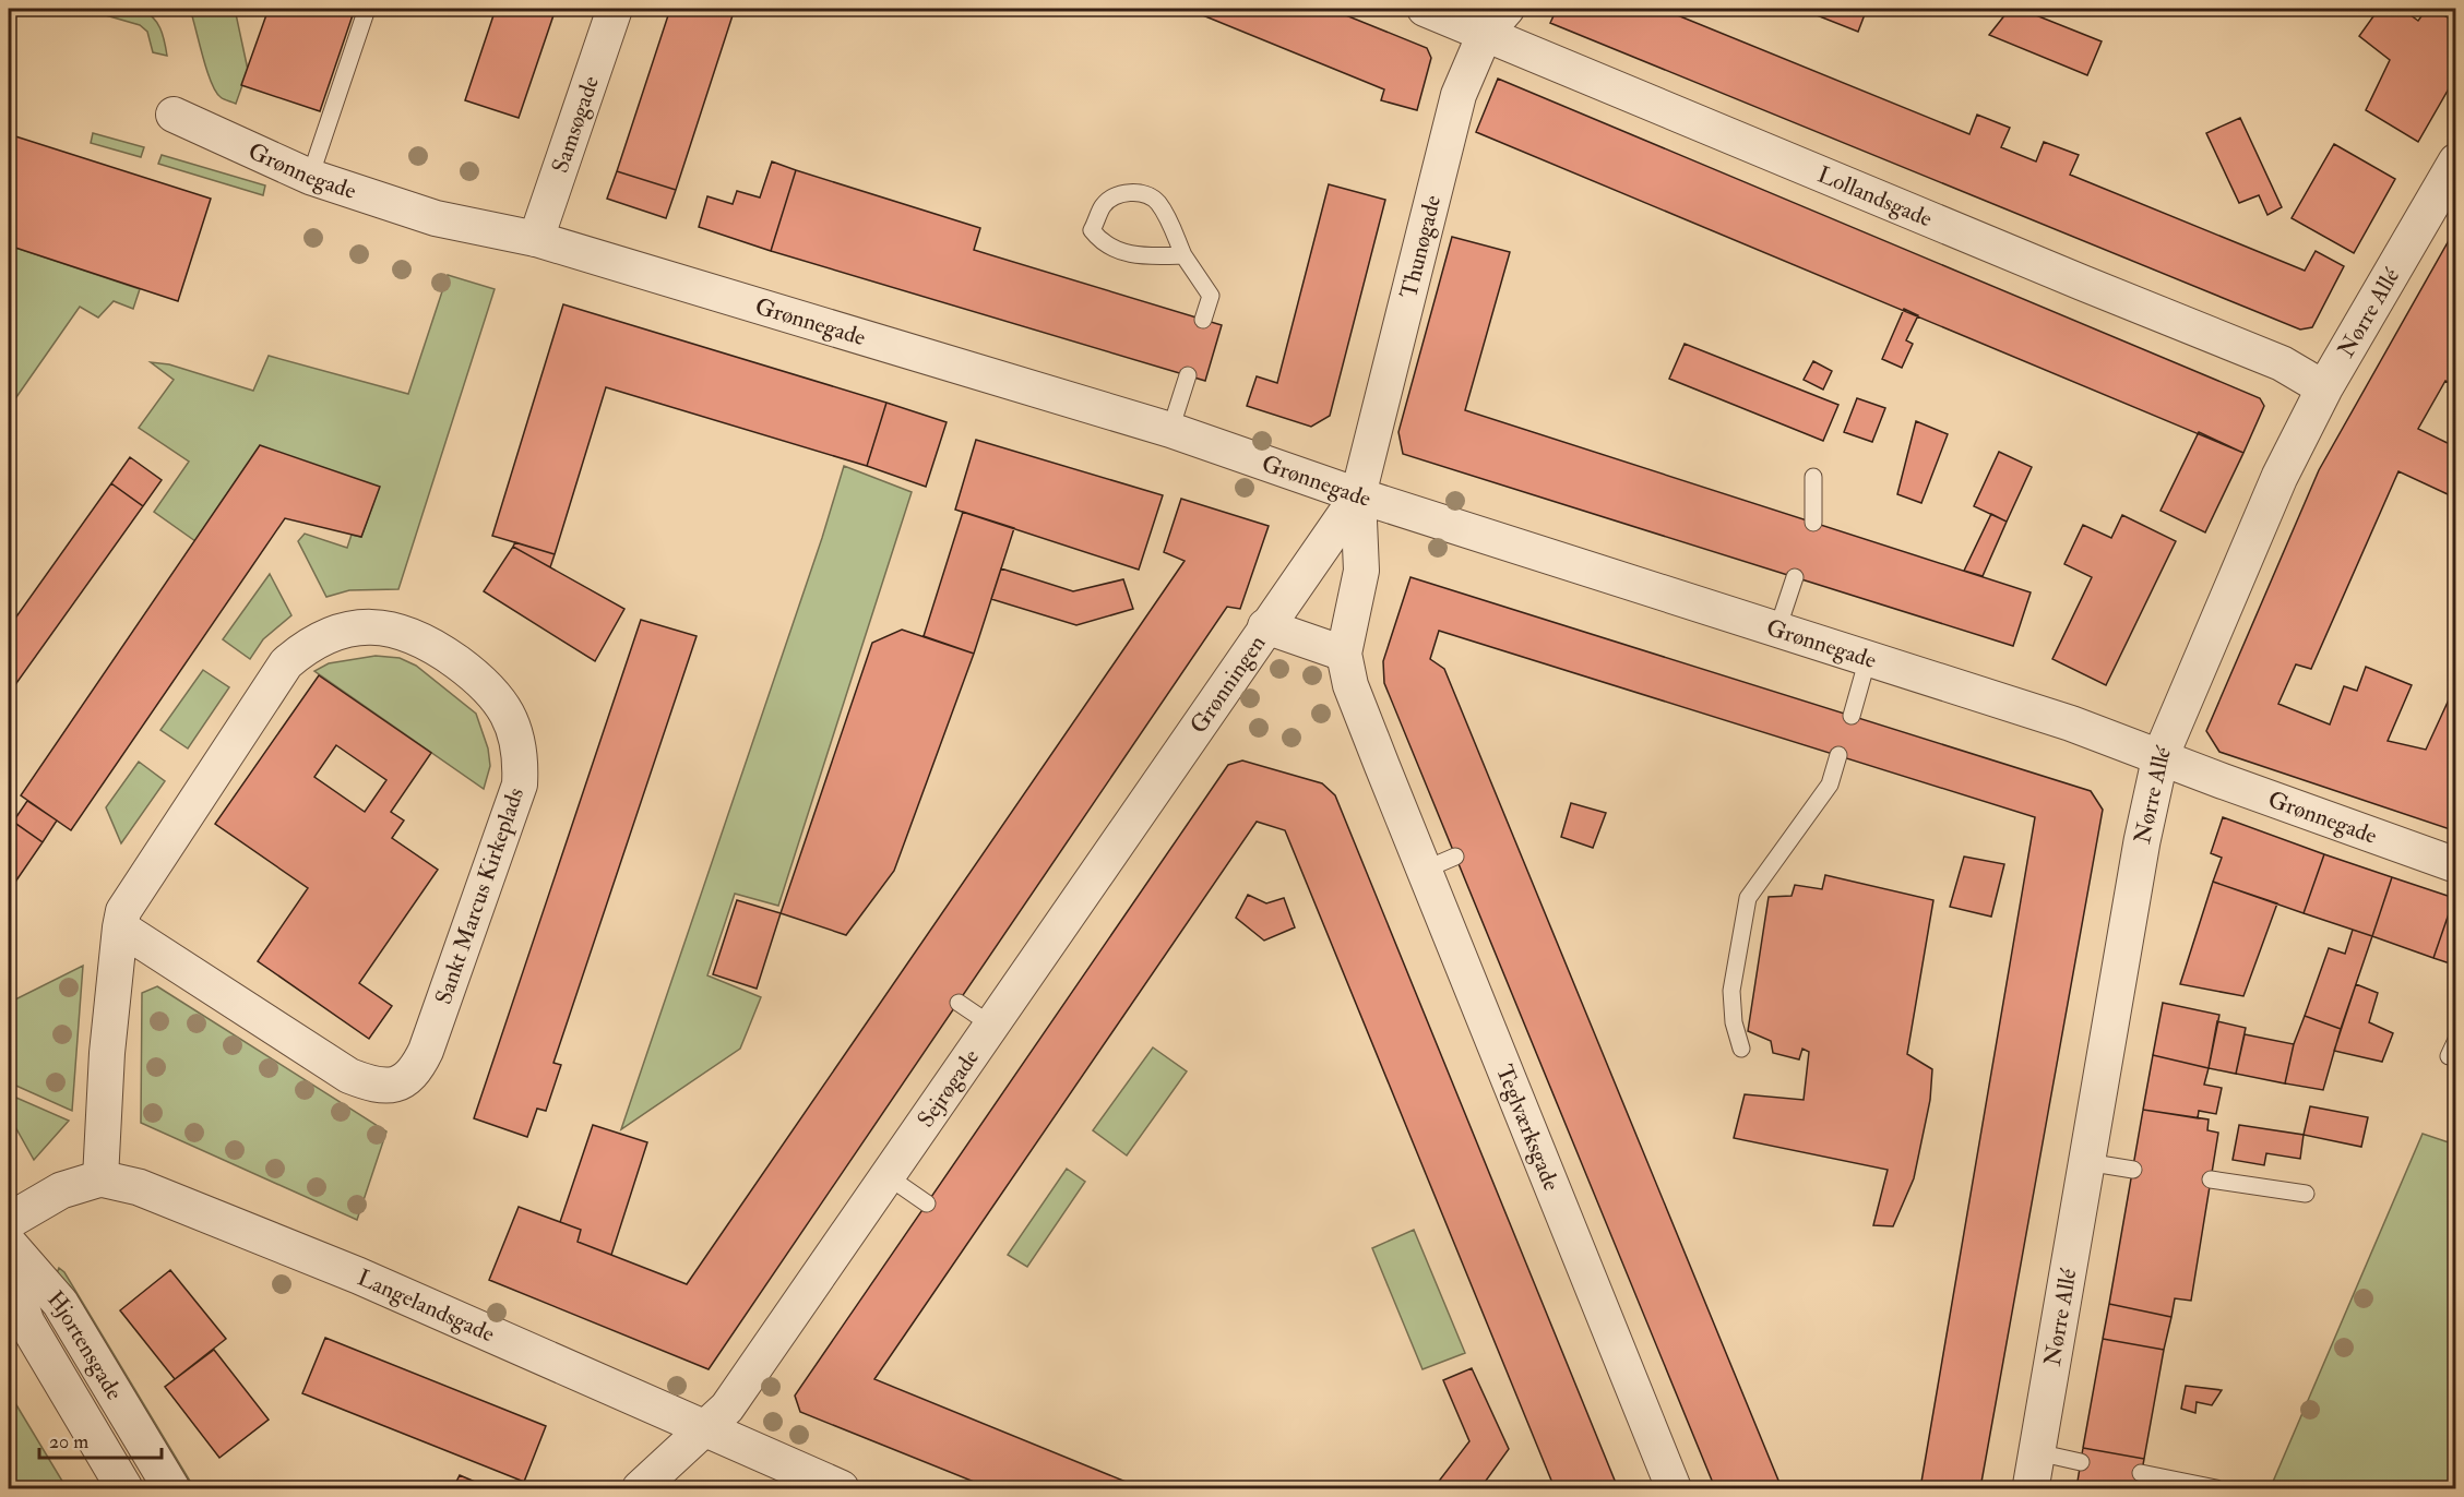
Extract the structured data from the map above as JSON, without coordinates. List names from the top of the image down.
{
  "streets": {
    "street": [
      "Samsøgade",
      "Grønnegade",
      "Lollandsgade",
      "Thunøgade",
      "Nørre Allé",
      "Grønningen",
      "Sankt Marcus Kirkeplads",
      "Sejrøgade",
      "Teglværksgade",
      "Langelandsgade",
      "Hjortensgade"
    ]
  },
  "crossings": [
    ["Samsøgade", "Grønnegade"],
    ["Grønnegade", "Thunøgade"],
    ["Grønnegade", "Nørre Allé"],
    ["Grønnegade", "Grønningen"],
    ["Lollandsgade", "Thunøgade"],
    ["Lollandsgade", "Nørre Allé"],
    ["Thunøgade", "Grønningen"],
    ["Grønningen", "Sejrøgade"],
    ["Grønningen", "Teglværksgade"],
    ["Sankt Marcus Kirkeplads", "Langelandsgade"],
    ["Sejrøgade", "Langelandsgade"]
  ],
  "scale_bar": "20 m"
}
